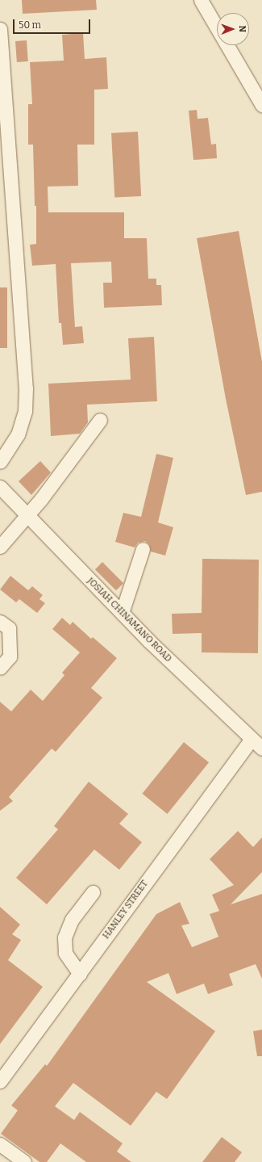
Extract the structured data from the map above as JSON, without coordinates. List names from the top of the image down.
{
  "streets": {
    "street": ["JOSIAH CHINAMANO ROAD", "HANLEY STREET"]
  },
  "crossings": [
    ["JOSIAH CHINAMANO ROAD", "HANLEY STREET"]
  ],
  "scale_bar": "50 m",
  "north": "right"
}
